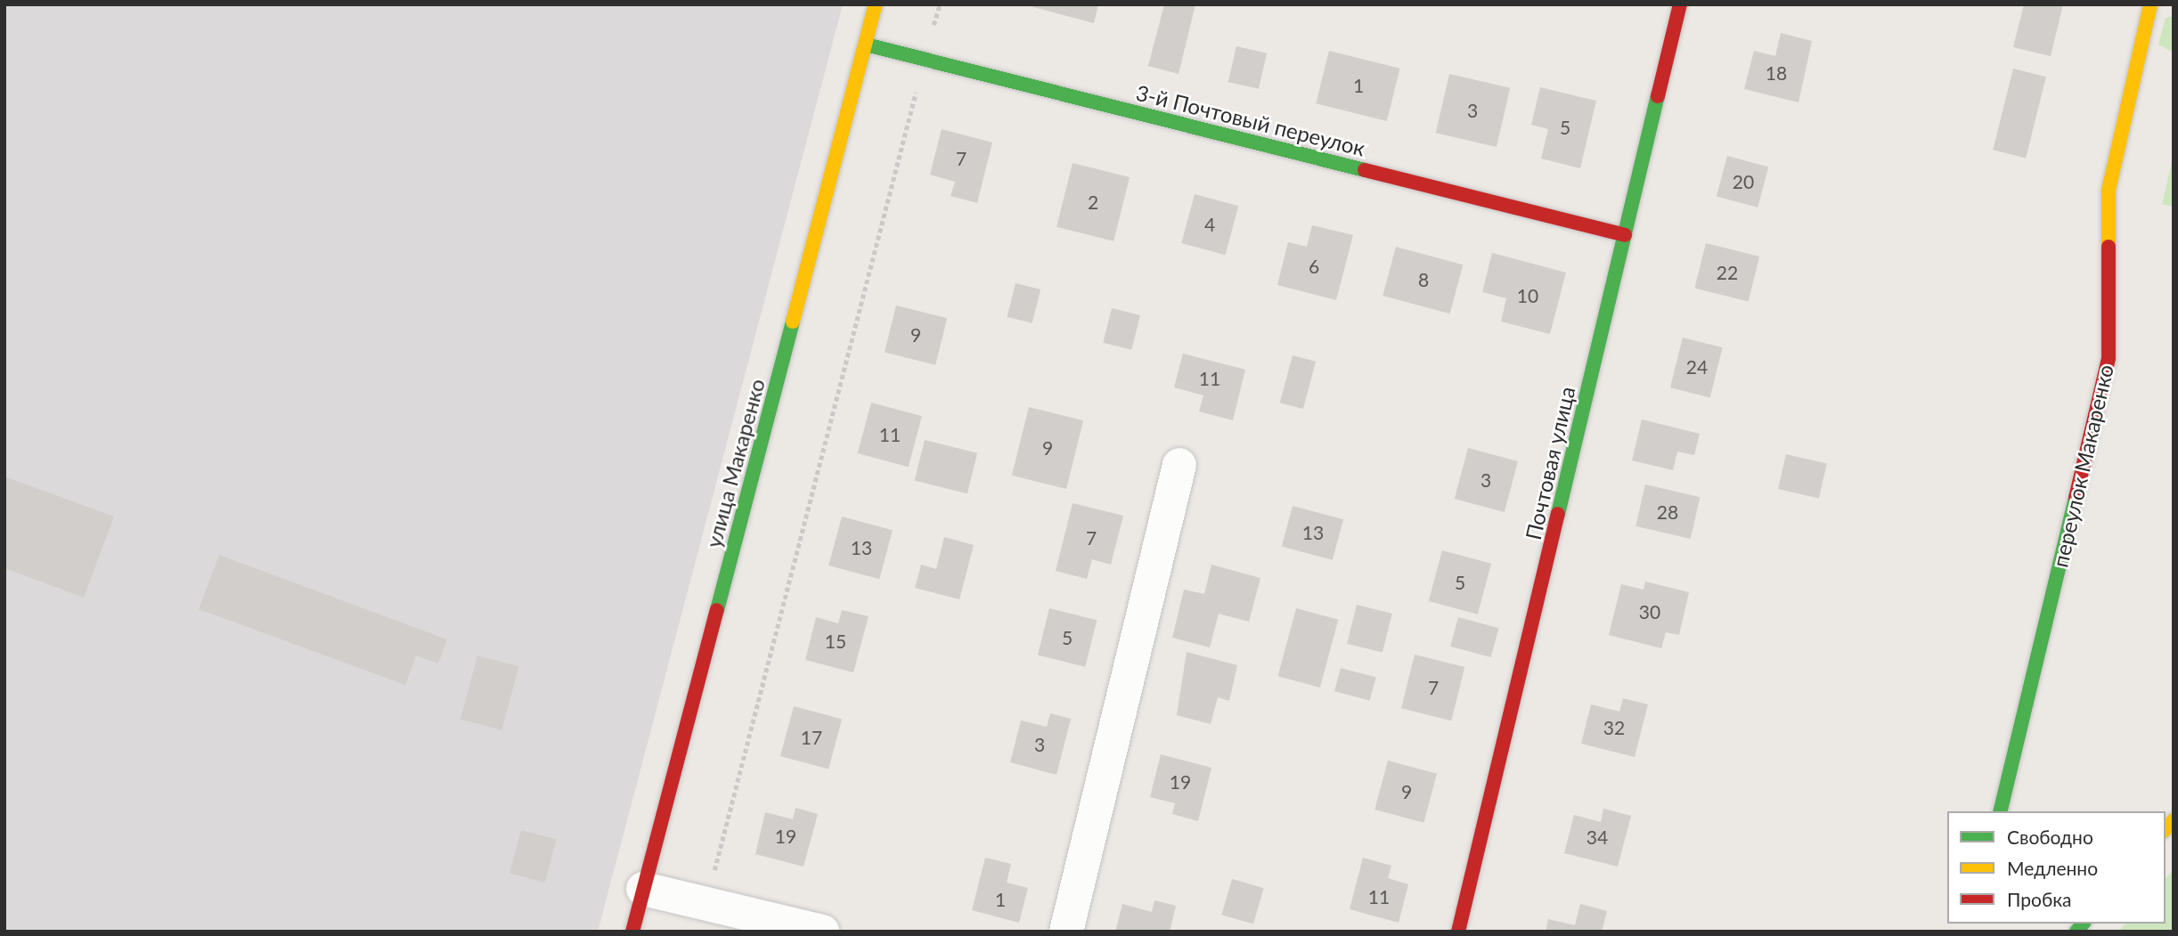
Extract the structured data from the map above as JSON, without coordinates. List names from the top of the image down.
{
  "streets": {
    "street": [
      "3-й Почтовый переулок",
      "улица Макаренко",
      "Почтовая улица",
      "переулок Макаренко"
    ]
  },
  "crossings": [
    ["3-й Почтовый переулок", "улица Макаренко"],
    ["3-й Почтовый переулок", "Почтовая улица"]
  ],
  "house_numbers": [
    "18",
    "1",
    "3",
    "5",
    "7",
    "20",
    "2",
    "4",
    "6",
    "22",
    "8",
    "10",
    "9",
    "24",
    "11",
    "11",
    "9",
    "3",
    "28",
    "13",
    "7",
    "13",
    "5",
    "30",
    "5",
    "15",
    "7",
    "32",
    "17",
    "3",
    "19",
    "9",
    "19",
    "34",
    "11",
    "1"
  ],
  "legend": ["Свободно", "Медленно", "Пробка"]
}
